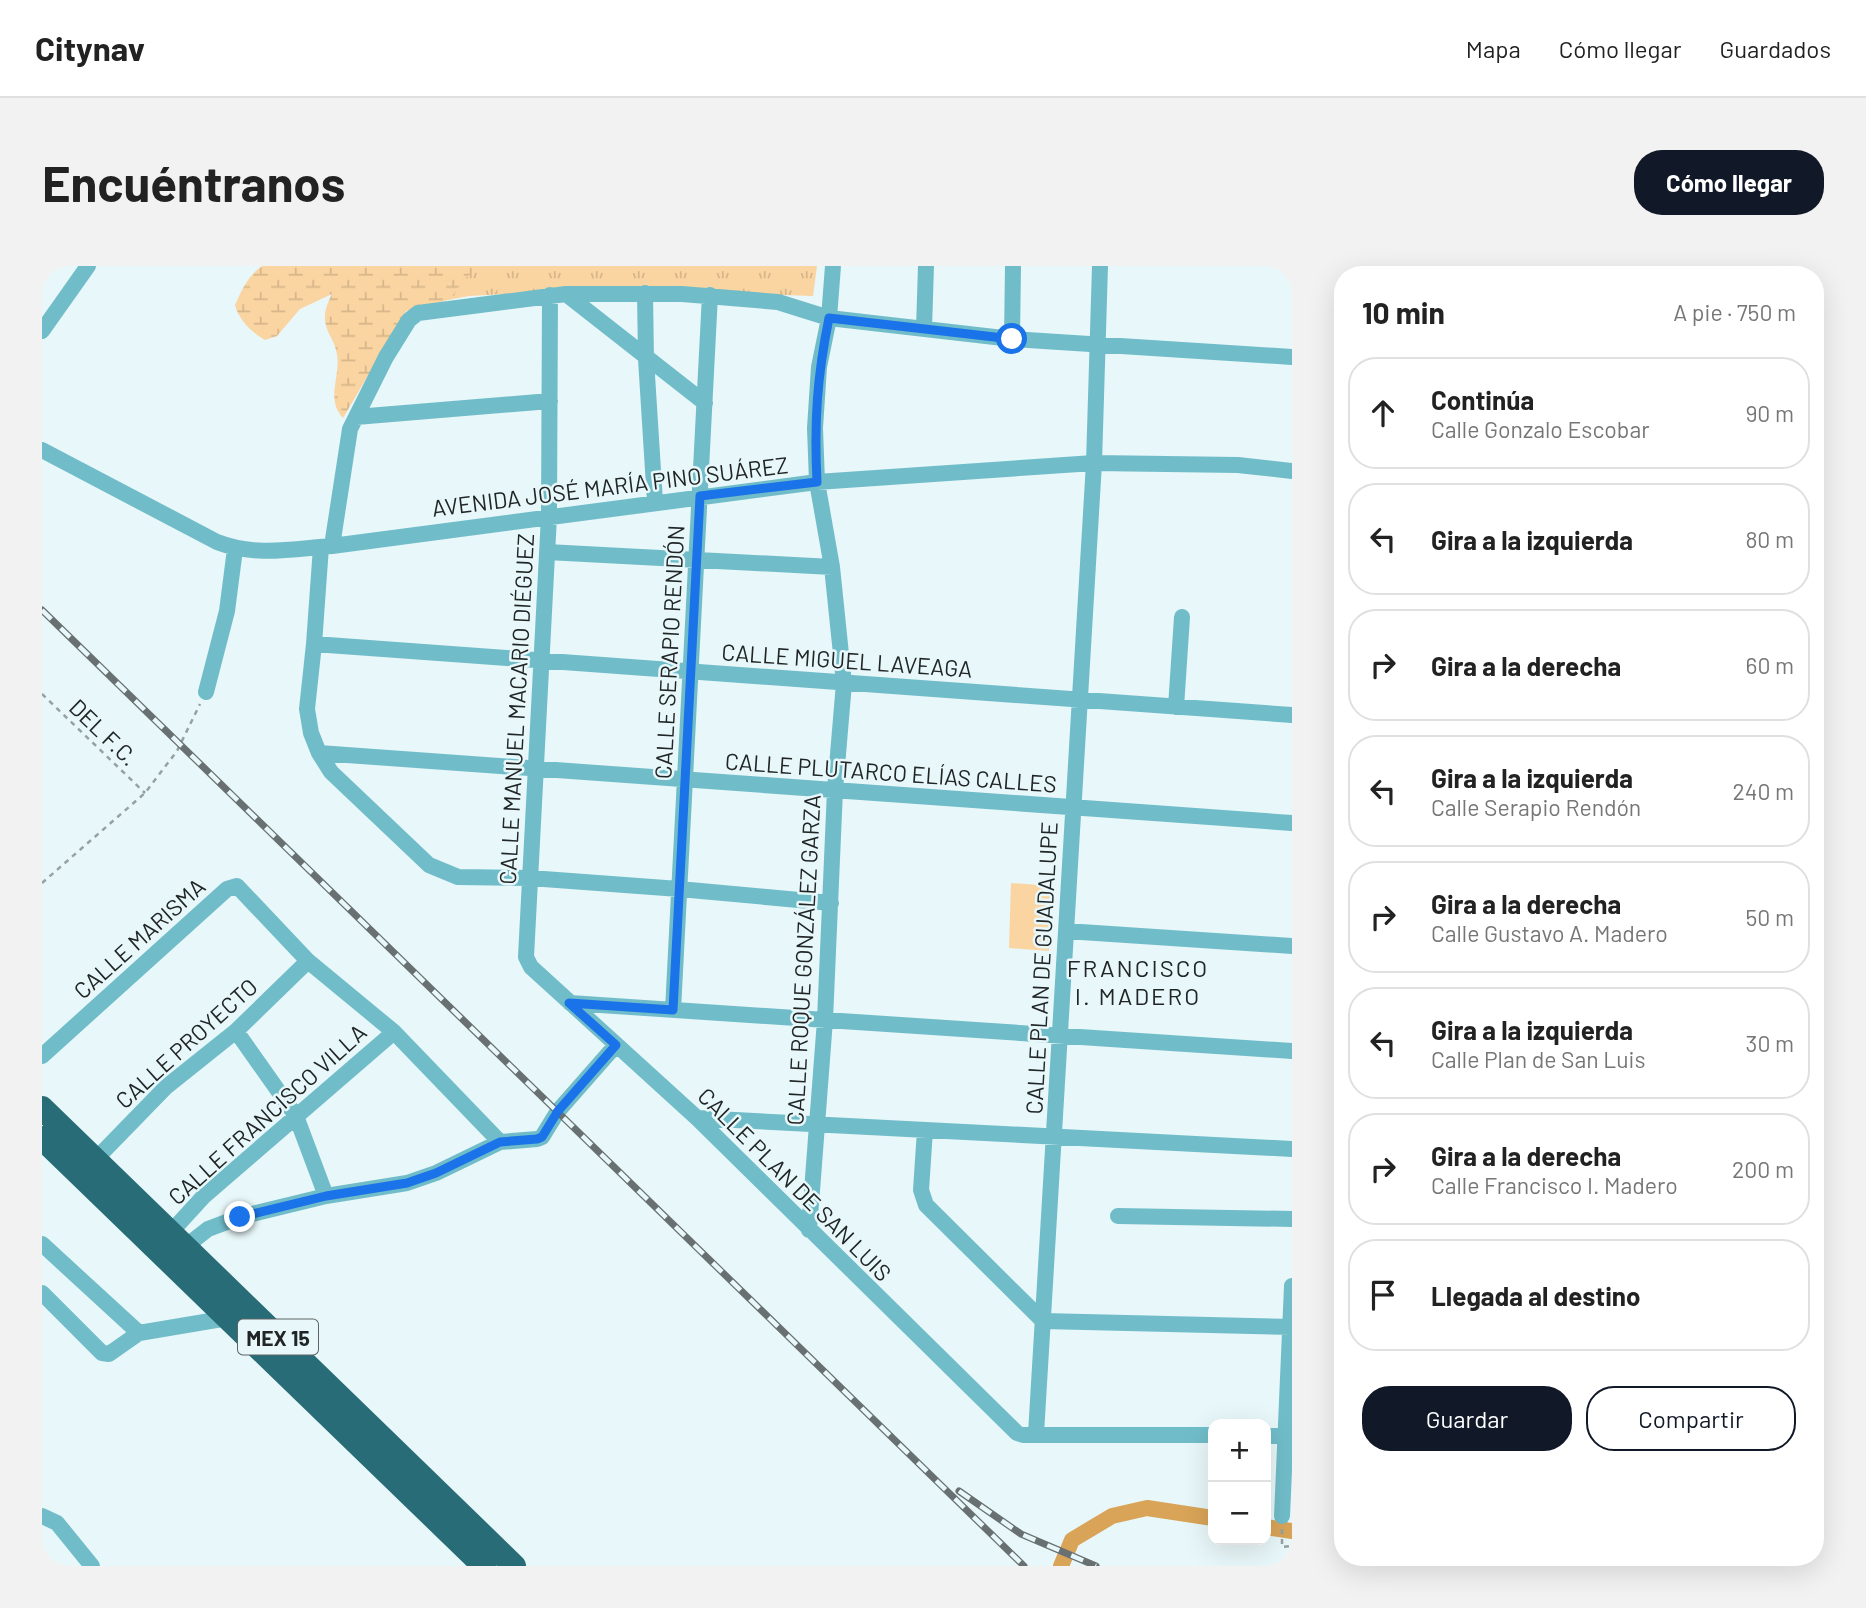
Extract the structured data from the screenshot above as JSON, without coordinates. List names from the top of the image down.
{
  "streets": {
    "highway": ["MEX 15"],
    "street": [
      "AVENIDA JOSÉ MARÍA PINO SUÁREZ",
      "CALLE SERAPIO RENDÓN",
      "CALLE MIGUEL LAVEAGA",
      "CALLE MANUEL MACARIO DIÉGUEZ",
      "CALLE PLUTARCO ELÍAS CALLES",
      "CALLE MARISMA",
      "CALLE ROQUE GONZÁLEZ GARZA",
      "CALLE PLAN DE GUADALUPE",
      "CALLE PROYECTO",
      "CALLE FRANCISCO VILLA",
      "CALLE PLAN DE SAN LUIS"
    ],
    "path": ["DEL F.C."]
  },
  "crossings": [
    ["AVENIDA JOSÉ MARÍA PINO SUÁREZ", "CALLE SERAPIO RENDÓN"],
    ["AVENIDA JOSÉ MARÍA PINO SUÁREZ", "CALLE MANUEL MACARIO DIÉGUEZ"],
    ["AVENIDA JOSÉ MARÍA PINO SUÁREZ", "CALLE ROQUE GONZÁLEZ GARZA"],
    ["AVENIDA JOSÉ MARÍA PINO SUÁREZ", "CALLE PLAN DE GUADALUPE"],
    ["CALLE SERAPIO RENDÓN", "CALLE MIGUEL LAVEAGA"],
    ["CALLE SERAPIO RENDÓN", "CALLE PLUTARCO ELÍAS CALLES"],
    ["CALLE MIGUEL LAVEAGA", "CALLE MANUEL MACARIO DIÉGUEZ"],
    ["CALLE MIGUEL LAVEAGA", "CALLE ROQUE GONZÁLEZ GARZA"],
    ["CALLE MIGUEL LAVEAGA", "CALLE PLAN DE GUADALUPE"],
    ["CALLE MANUEL MACARIO DIÉGUEZ", "CALLE PLUTARCO ELÍAS CALLES"],
    ["CALLE MANUEL MACARIO DIÉGUEZ", "CALLE PLAN DE SAN LUIS"],
    ["CALLE PLUTARCO ELÍAS CALLES", "CALLE ROQUE GONZÁLEZ GARZA"],
    ["CALLE PLUTARCO ELÍAS CALLES", "CALLE PLAN DE GUADALUPE"],
    ["CALLE MARISMA", "CALLE PROYECTO"],
    ["CALLE ROQUE GONZÁLEZ GARZA", "CALLE PLAN DE SAN LUIS"],
    ["CALLE PLAN DE GUADALUPE", "CALLE PLAN DE SAN LUIS"],
    ["CALLE PROYECTO", "MEX 15"],
    ["CALLE FRANCISCO VILLA", "MEX 15"]
  ],
  "districts": ["FRANCISCO I. MADERO"],
  "page": {
    "header": "Citynav",
    "nav": ["Mapa", "Cómo llegar", "Guardados"],
    "buttons": [
      "Cómo llegar",
      ["Guardar", "Compartir"]
    ],
    "title": "Encuéntranos",
    "heading": ["10 min", "A pie · 750 m"],
    "list": [
      ["Continúa", "Calle Gonzalo Escobar", "90 m"],
      ["Gira a la izquierda", "80 m"],
      ["Gira a la derecha", "60 m"],
      ["Gira a la izquierda", "Calle Serapio Rendón", "240 m"],
      ["Gira a la derecha", "Calle Gustavo A. Madero", "50 m"],
      ["Gira a la izquierda", "Calle Plan de San Luis", "30 m"],
      ["Gira a la derecha", "Calle Francisco I. Madero", "200 m"],
      "Llegada al destino"
    ],
    "map_buttons": ["+", "−"]
  }
}
